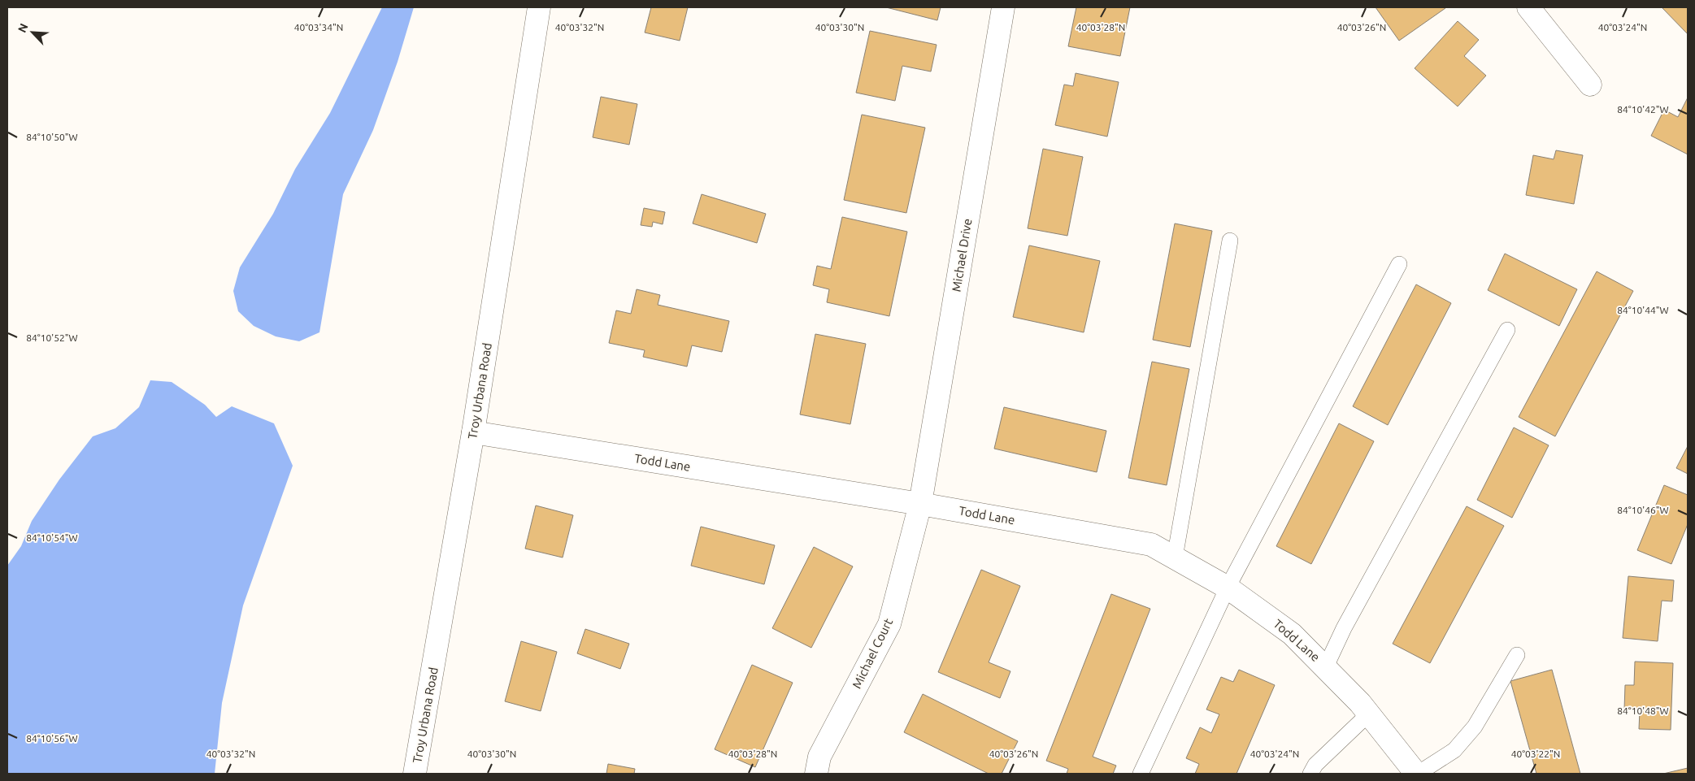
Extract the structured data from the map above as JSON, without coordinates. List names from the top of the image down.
{
  "streets": {
    "street": [
      "Michael Drive",
      "Troy Urbana Road",
      "Todd Lane",
      "Michael Court"
    ]
  },
  "crossings": [
    ["Michael Drive", "Todd Lane"],
    ["Michael Drive", "Michael Court"],
    ["Troy Urbana Road", "Todd Lane"],
    ["Todd Lane", "Michael Court"]
  ],
  "north": "top left",
  "coordinates": [
    "40°03'34\"N",
    "40°03'32\"N",
    "40°03'30\"N",
    "40°03'28\"N",
    "40°03'26\"N",
    "40°03'24\"N",
    "84°10'42\"W",
    "84°10'50\"W",
    "84°10'44\"W",
    "84°10'52\"W",
    "84°10'46\"W",
    "84°10'54\"W",
    "84°10'48\"W",
    "84°10'56\"W",
    "40°03'22\"N"
  ]
}
